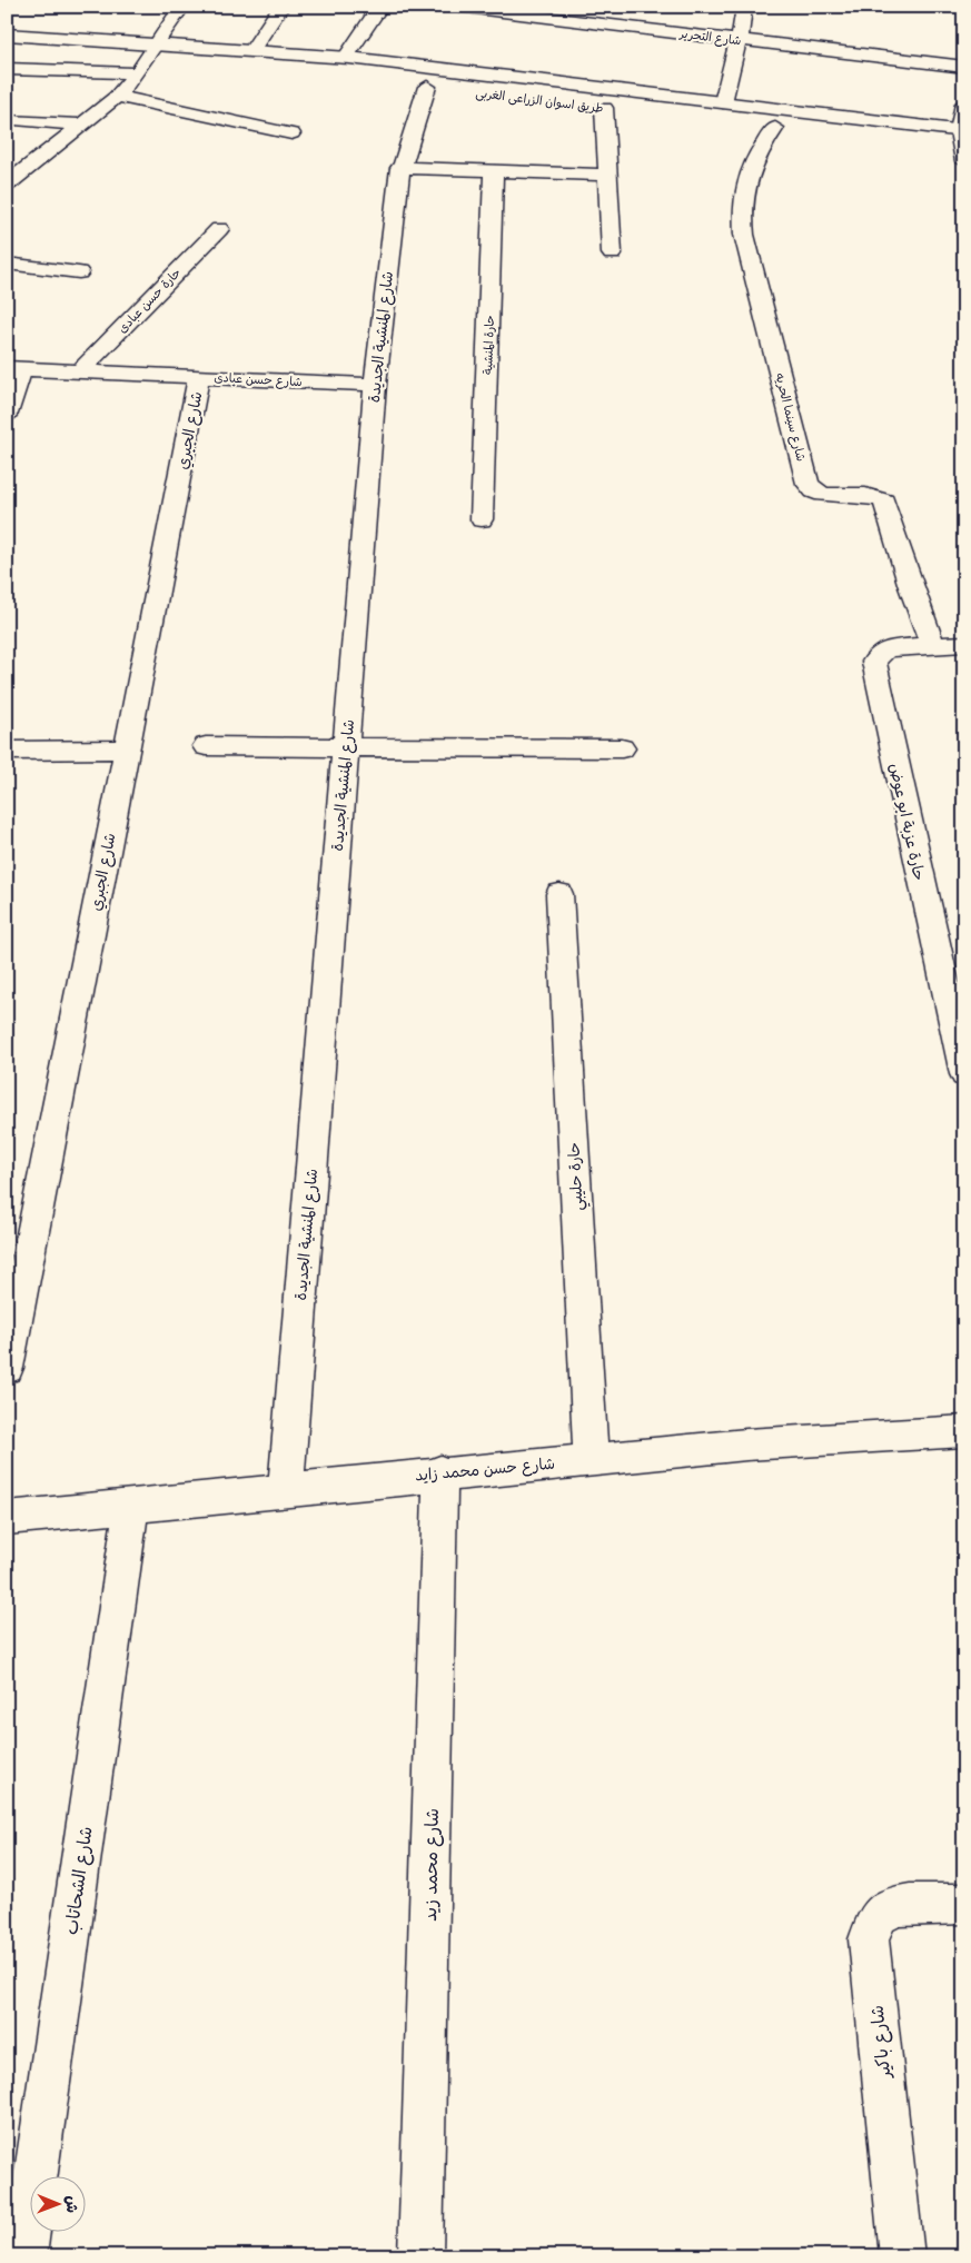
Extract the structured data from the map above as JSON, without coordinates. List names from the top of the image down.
{
  "streets": {
    "street": [
      "شارع التحرير",
      "طريق اسوان الزراعى الغربى",
      "حارة حسن عبادى",
      "شارع المنشية الجديدة",
      "حارة المنشية",
      "شارع حسن عبادى",
      "شارع سينما الحريه",
      "شارع الجبري",
      "حارة عزبة ابو عوض",
      "حارة حليبي",
      "شارع حسن محمد زايد",
      "شارع محمد زيد",
      "شارع الشحاتاب",
      "شارع باكير"
    ]
  },
  "crossings": [
    ["حارة حسن عبادى", "شارع حسن عبادى"],
    ["شارع المنشية الجديدة", "شارع حسن عبادى"],
    ["شارع المنشية الجديدة", "شارع حسن محمد زايد"],
    ["شارع حسن عبادى", "شارع الجبري"],
    ["شارع سينما الحريه", "حارة عزبة ابو عوض"],
    ["حارة حليبي", "شارع حسن محمد زايد"],
    ["شارع حسن محمد زايد", "شارع محمد زيد"],
    ["شارع حسن محمد زايد", "شارع الشحاتاب"]
  ],
  "north": "right"
}
